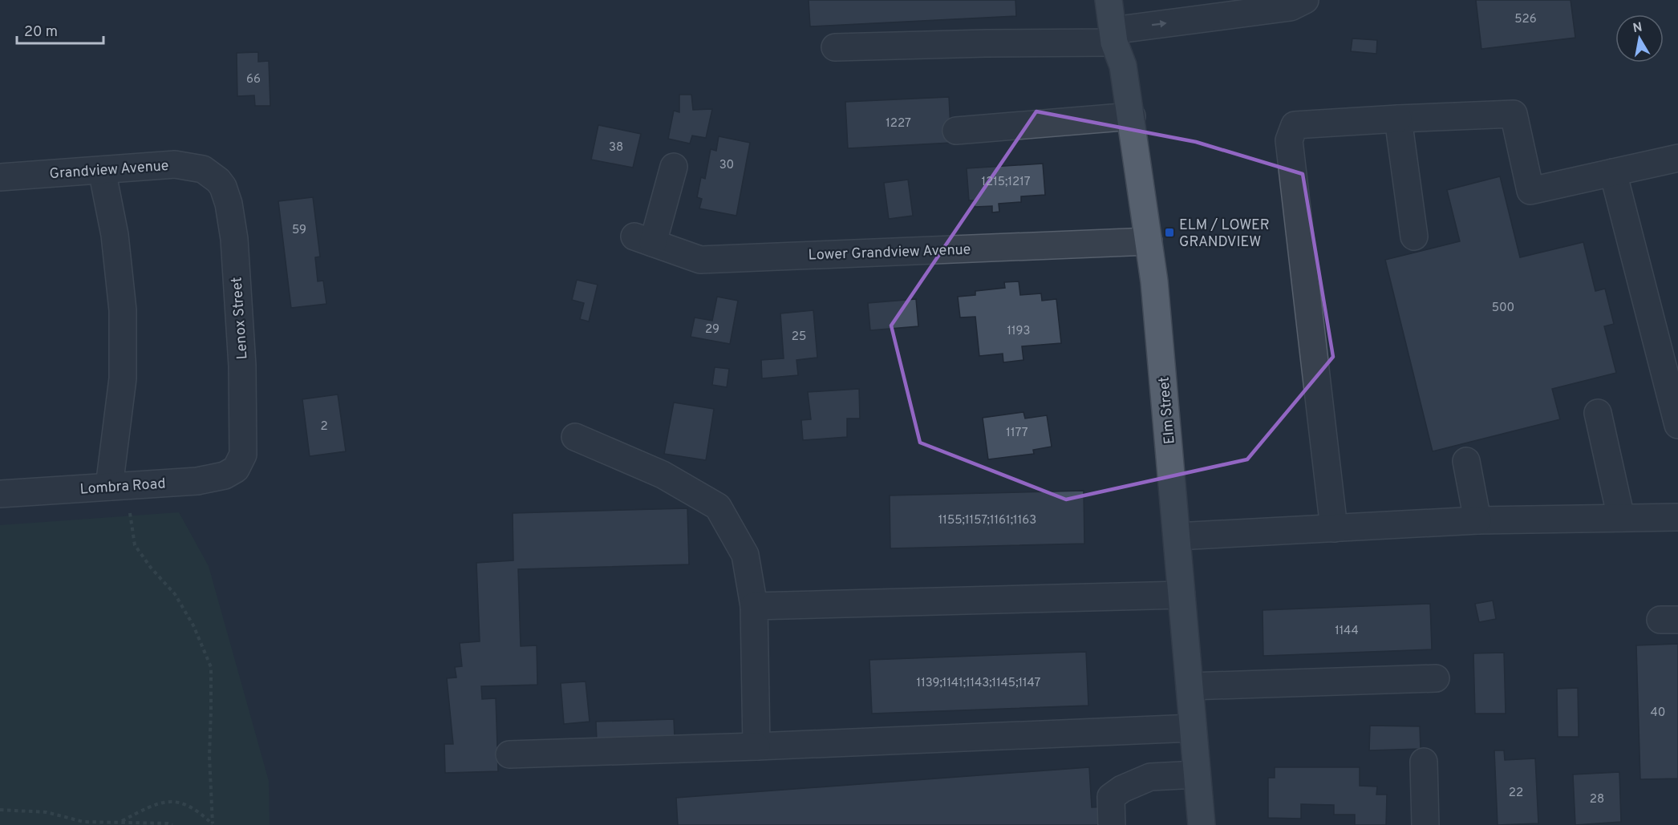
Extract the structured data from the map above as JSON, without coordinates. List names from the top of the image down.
{
  "streets": {
    "main road": ["Elm Street"],
    "street": [
      "Grandview Avenue",
      "Lower Grandview Avenue",
      "Lenox Street",
      "Lombra Road"
    ]
  },
  "crossings": [
    ["Grandview Avenue", "Lenox Street"],
    ["Lower Grandview Avenue", "Elm Street"],
    ["Lenox Street", "Lombra Road"]
  ],
  "places": {
    "transit": ["ELM / LOWER GRANDVIEW"]
  },
  "house_numbers": [
    "526",
    "66",
    "1227",
    "38",
    "30",
    "1215;1217",
    "59",
    "500",
    "29",
    "1193",
    "25",
    "2",
    "1177",
    "1155;1157;1161;1163",
    "1144",
    "1139;1141;1143;1145;1147",
    "40",
    "22",
    "28"
  ],
  "scale_bar": "20 m",
  "north": "top"
}
